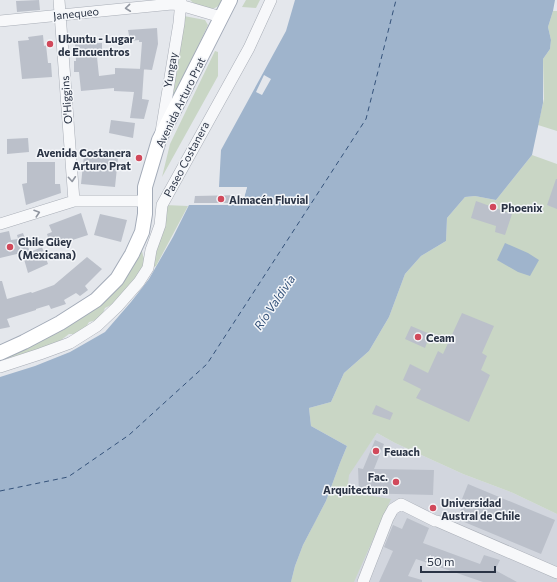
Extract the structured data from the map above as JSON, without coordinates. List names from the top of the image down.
{
  "streets": {
    "main road": ["Avenida Arturo Prat"],
    "street": [
      "Janequeo",
      "Yungay",
      "O'Higgins",
      "Paseo Costanera"
    ]
  },
  "crossings": [
    ["Janequeo", "Yungay"],
    ["Janequeo", "O'Higgins"],
    ["Janequeo", "Avenida Arturo Prat"],
    ["Yungay", "Avenida Arturo Prat"]
  ],
  "one_way": ["Janequeo", "O'Higgins"],
  "water": ["Río Valdivia"],
  "places": [
    "Ubuntu - Lugar de Encuentros",
    "Avenida Costanera Arturo Prat",
    "Almacén Fluvial",
    "Phoenix",
    "Chile Güey (Mexicana)",
    "Ceam",
    "Feuach",
    "Fac. Arquitectura",
    "Universidad Austral de Chile"
  ],
  "scale_bar": "50 m"
}
